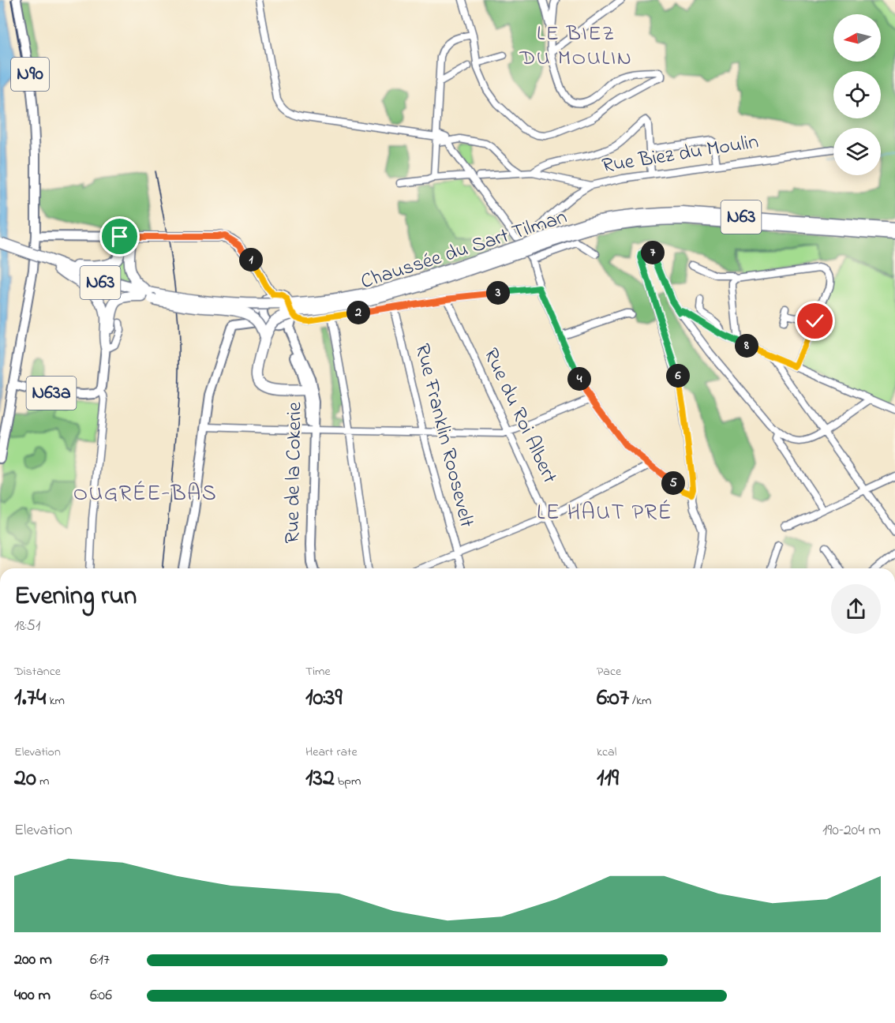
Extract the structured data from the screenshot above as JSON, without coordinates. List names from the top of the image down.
{
  "streets": {
    "highway": ["N63", "Chaussée du Sart Tilman"],
    "main road": ["N90", "N63a", "Rue de la Cokerie"],
    "street": ["Rue Biez du Moulin", "Rue du Roi Albert", "Rue Franklin Roosevelt"]
  },
  "crossings": [
    ["N90", "N63a"],
    ["N63", "Chaussée du Sart Tilman"],
    ["Chaussée du Sart Tilman", "Rue de la Cokerie"]
  ],
  "districts": ["LE BIEZ DU MOULIN", "OUGRÉE-BAS", "LE HAUT PRÉ"],
  "north": "left",
  "page": {
    "pins": [
      "7",
      "1",
      "3",
      "2",
      "8",
      "6",
      "4",
      "5"
    ],
    "heading": ["Evening run", "18:51"],
    "stats": [
      ["Distance", "1.74 km"],
      ["Time", "10:39"],
      ["Pace", "6:07 /km"],
      ["Elevation", "20 m"],
      ["Heart rate", "132 bpm"],
      ["kcal", "119"]
    ],
    "chart": ["Elevation", "190–204 m"],
    "list": [
      {
        "name": "200 m",
        "note": "6:17"
      },
      {
        "name": "400 m",
        "note": "6:06"
      }
    ]
  }
}
